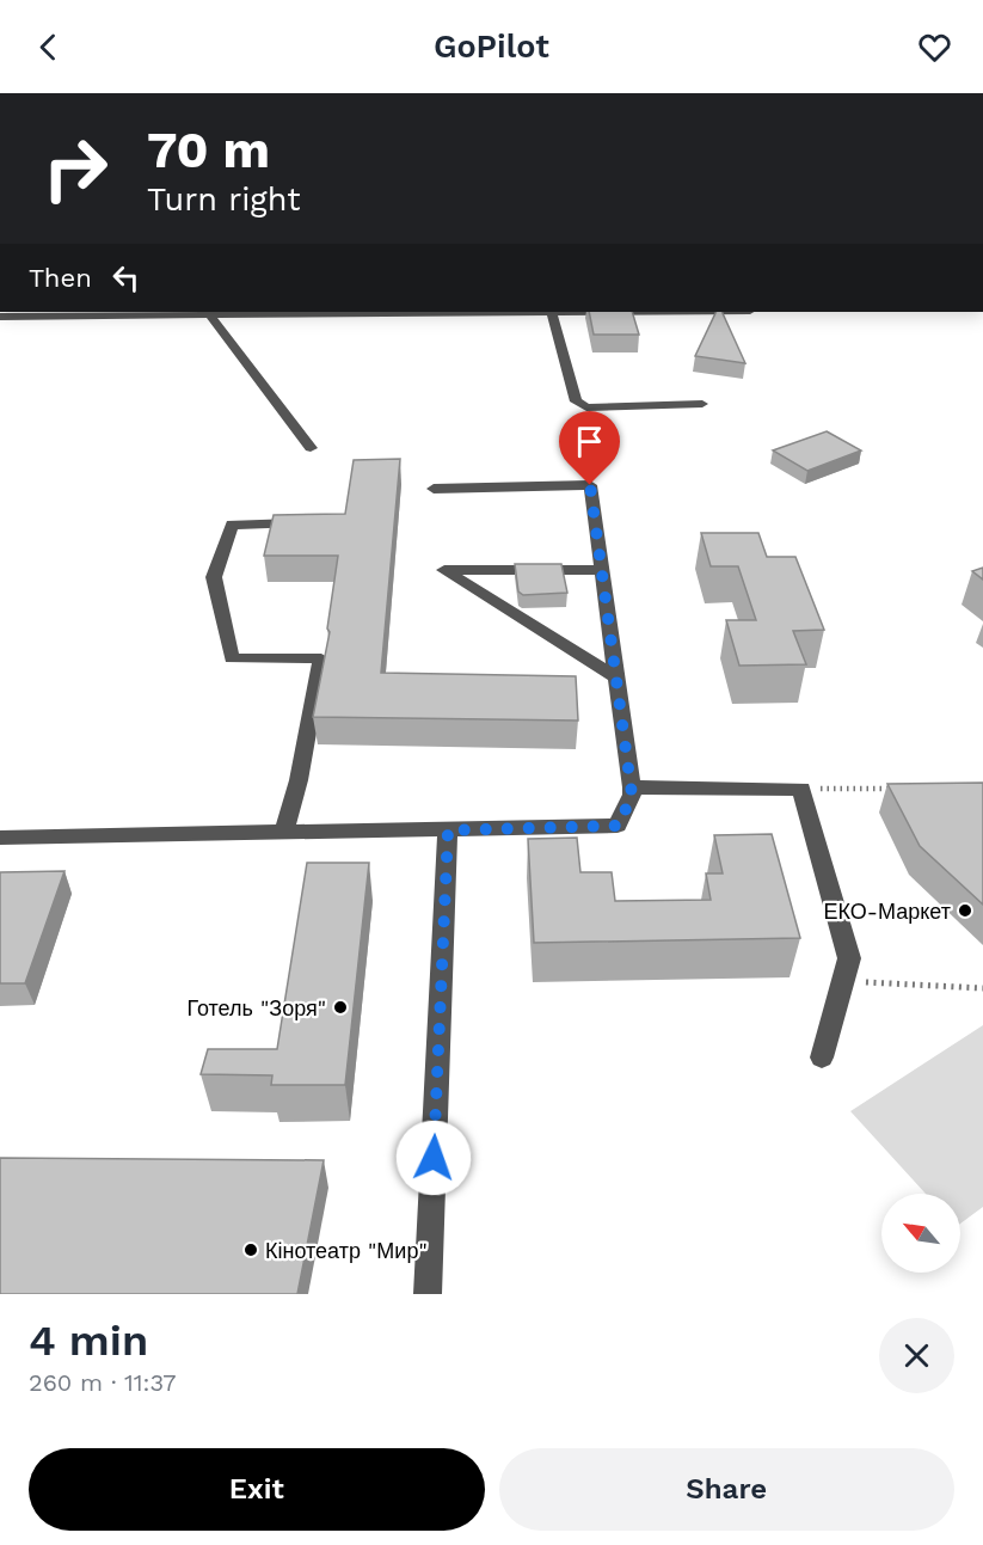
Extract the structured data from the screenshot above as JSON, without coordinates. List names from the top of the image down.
{
  "places": ["ЕКО-Маркет", "Готель \"Зоря\"", "Кінотеатр \"Мир\""],
  "north": "top left",
  "page": {
    "header": "GoPilot",
    "turn": ["70 m", "Turn right"],
    "then": "Then",
    "heading": ["4 min", "260 m · 11:37"],
    "buttons": ["Exit", "Share"]
  }
}
